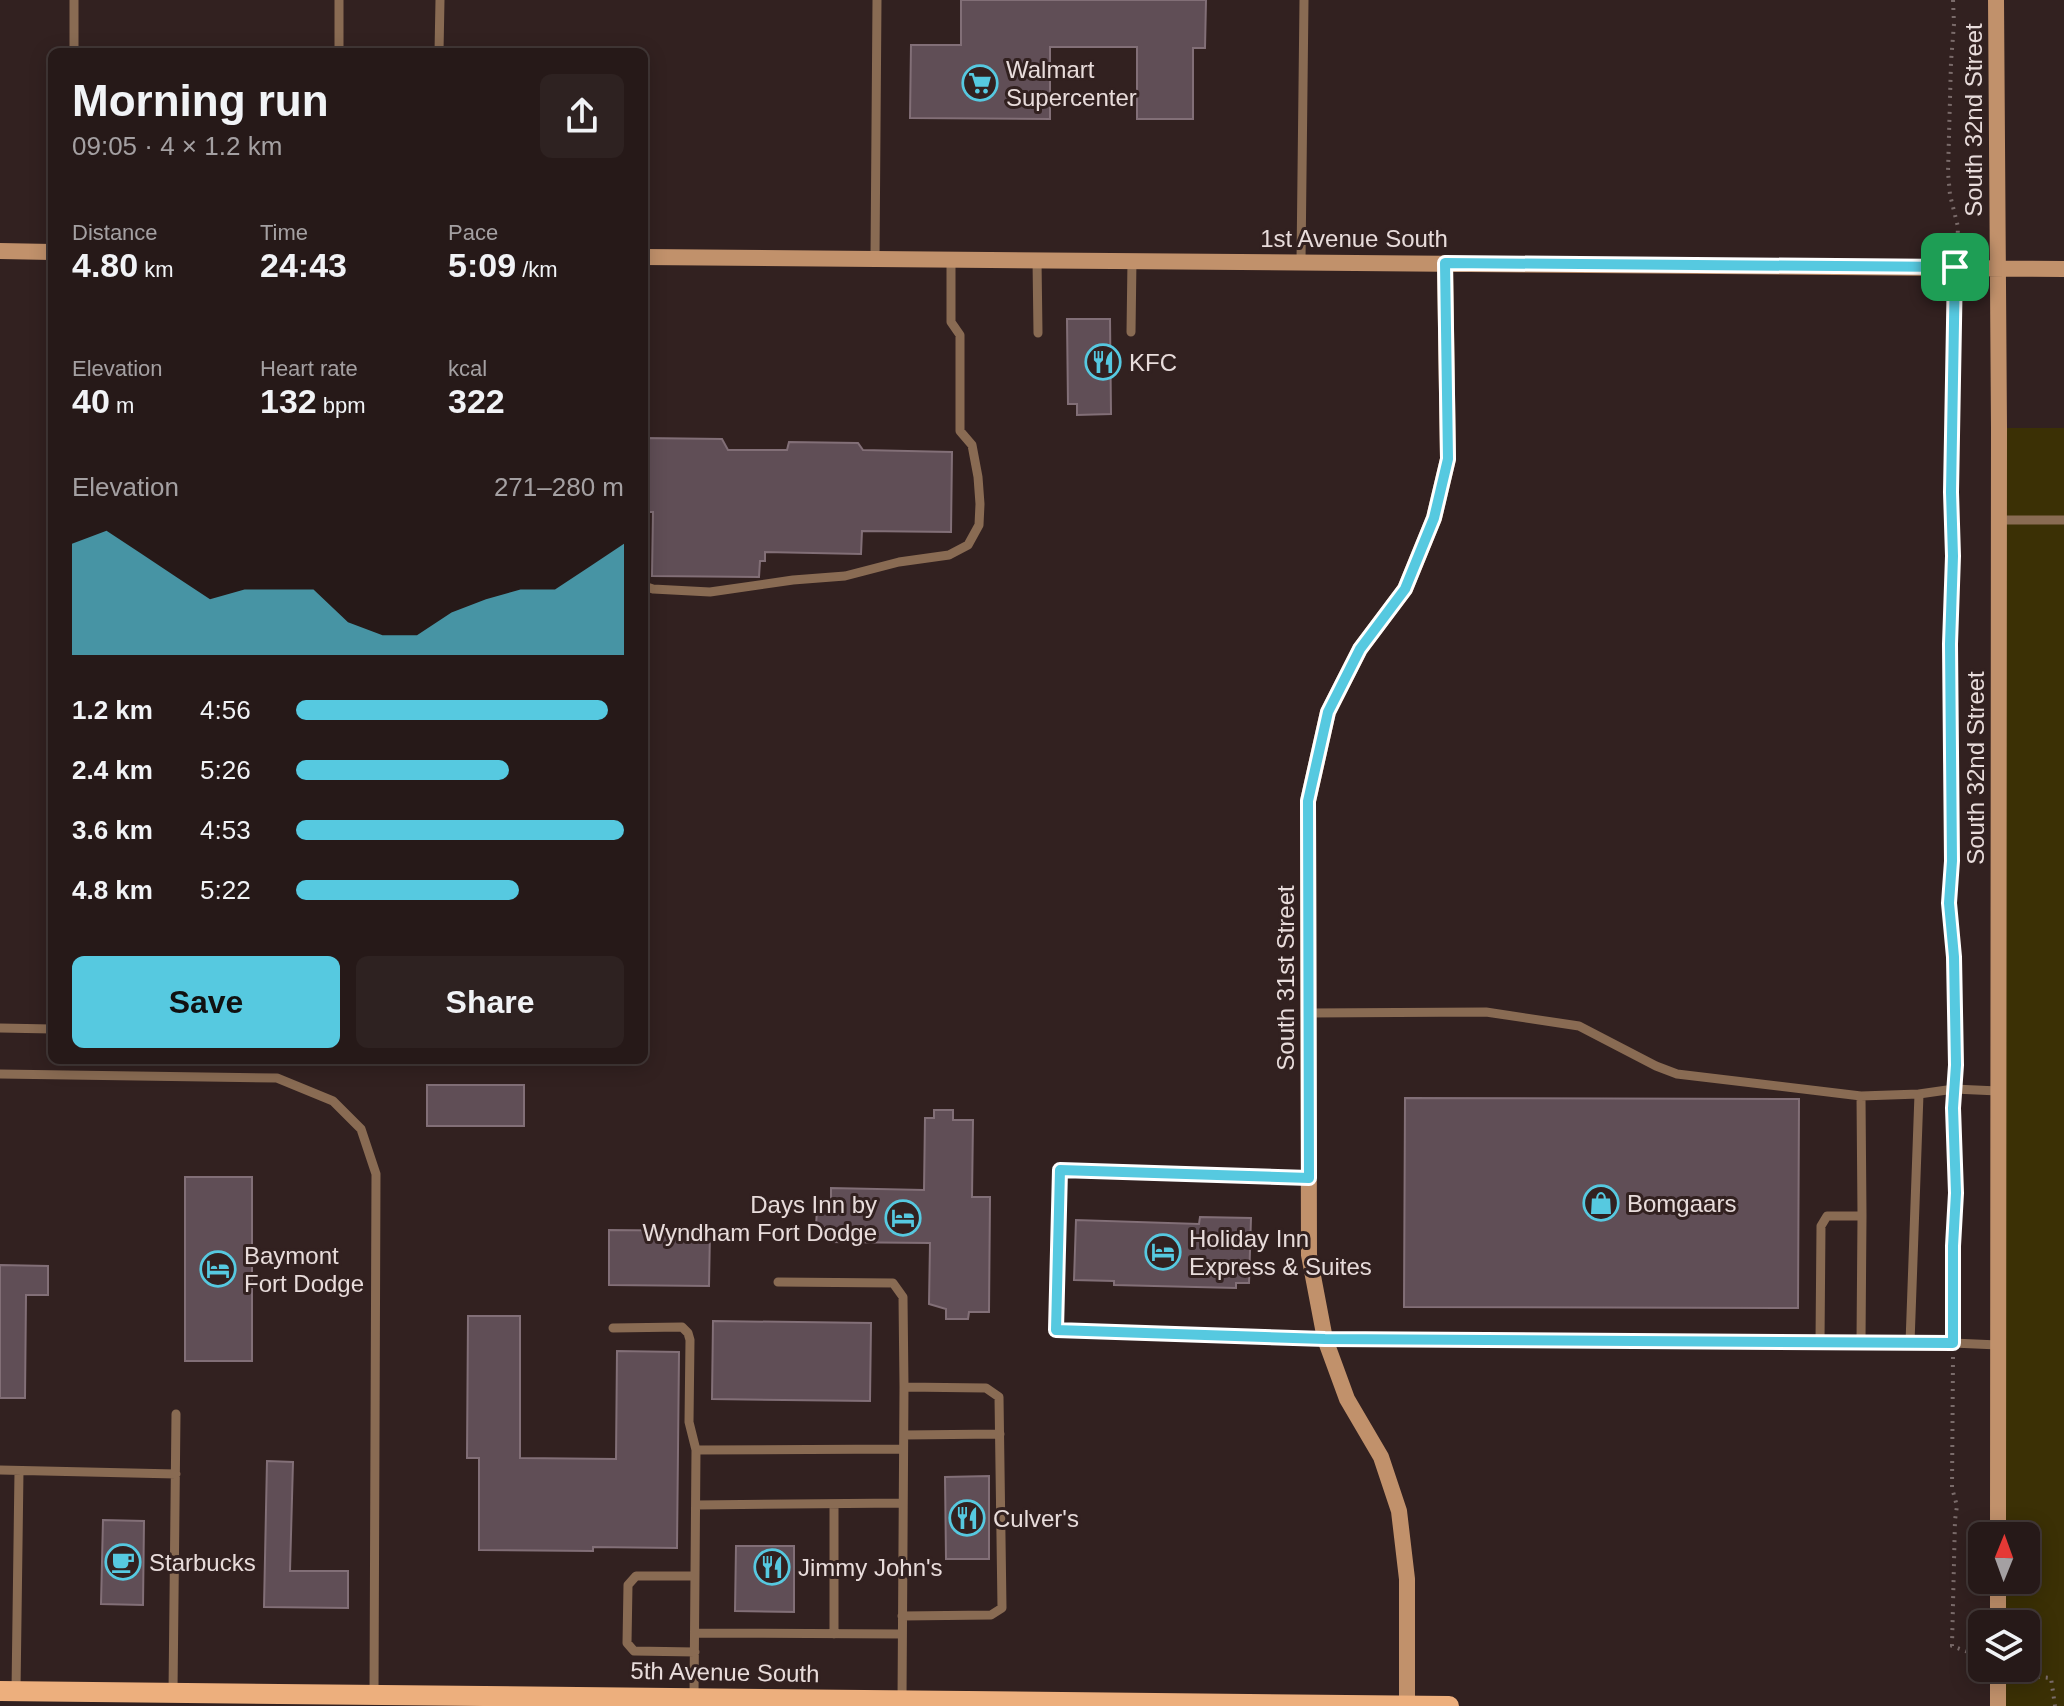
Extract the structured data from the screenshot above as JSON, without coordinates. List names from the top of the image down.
{
  "streets": {
    "main road": ["5th Avenue South"],
    "street": ["South 32nd Street", "1st Avenue South", "South 31st Street"]
  },
  "crossings": [
    ["South 32nd Street", "1st Avenue South"],
    ["1st Avenue South", "South 31st Street"],
    ["South 31st Street", "5th Avenue South"]
  ],
  "places": {
    "supermarket": ["Walmart Supercenter"],
    "restaurant": ["KFC", "Culver's", "Jimmy John's"],
    "shop": ["Bomgaars"],
    "hotel": ["Days Inn by Wyndham Fort Dodge", "Holiday Inn Express & Suites", "Baymont Fort Dodge"],
    "cafe": ["Starbucks"]
  },
  "north": "top",
  "page": {
    "heading": ["Morning run", "09:05 · 4 × 1.2 km"],
    "stats": [
      ["Distance", "4.80 km"],
      ["Time", "24:43"],
      ["Pace", "5:09 /km"],
      ["Elevation", "40 m"],
      ["Heart rate", "132 bpm"],
      ["kcal", "322"]
    ],
    "chart": ["Elevation", "271–280 m"],
    "list": [
      {
        "name": "1.2 km",
        "note": "4:56"
      },
      {
        "name": "2.4 km",
        "note": "5:26"
      },
      {
        "name": "3.6 km",
        "note": "4:53"
      },
      {
        "name": "4.8 km",
        "note": "5:22"
      }
    ],
    "buttons": ["Save", "Share"]
  }
}
